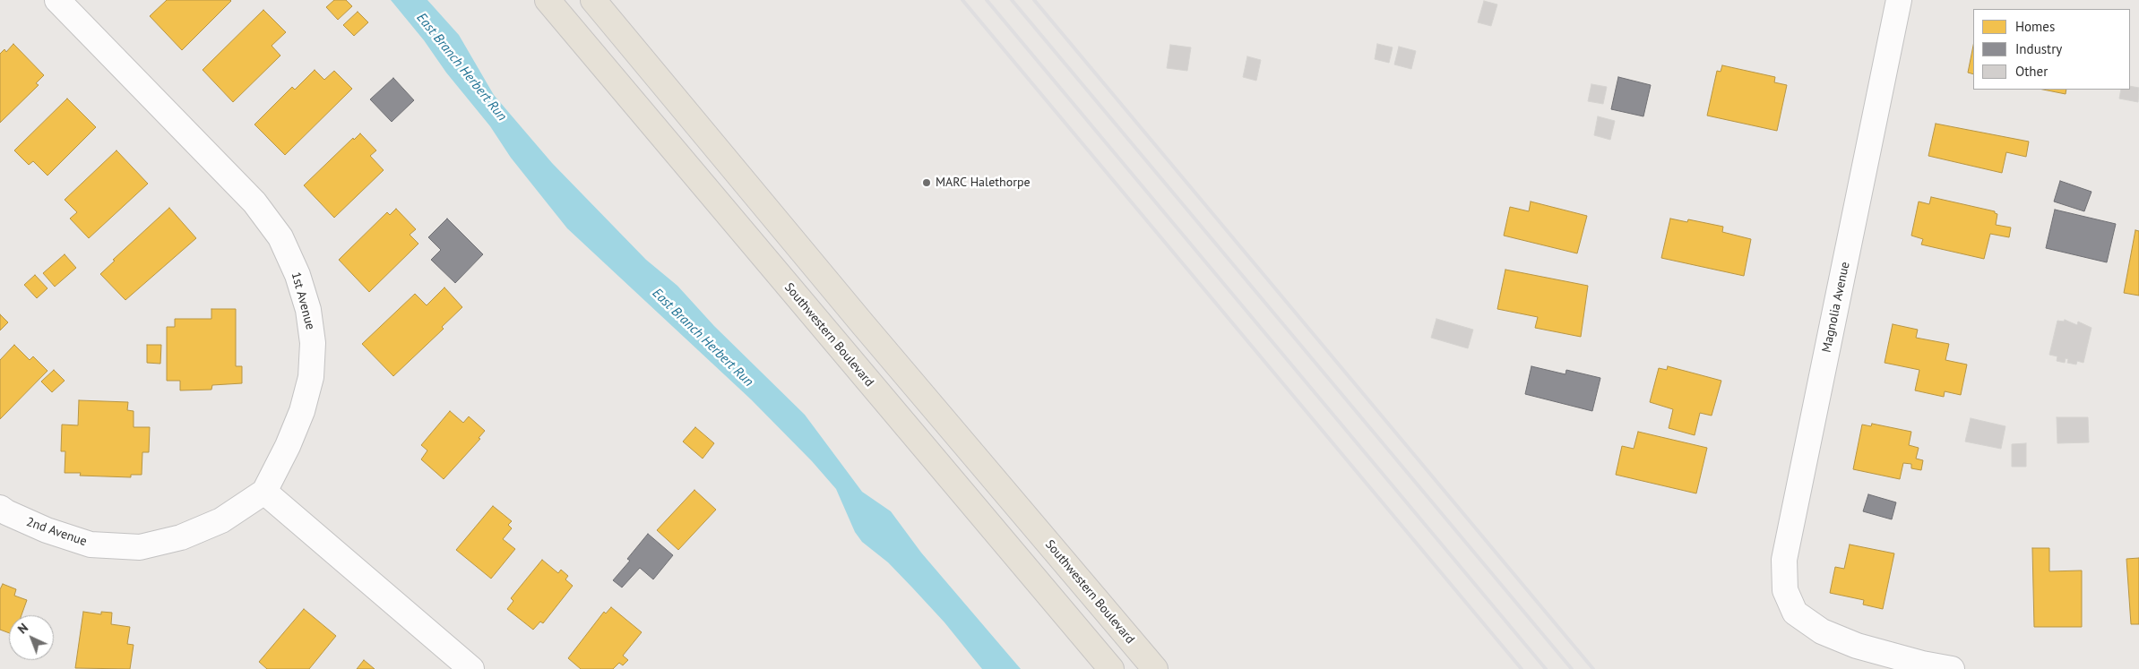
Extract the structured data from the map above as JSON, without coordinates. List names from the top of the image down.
{
  "streets": {
    "main road": ["Southwestern Boulevard"],
    "street": ["1st Avenue", "Magnolia Avenue", "2nd Avenue"]
  },
  "crossings": [
    ["1st Avenue", "2nd Avenue"]
  ],
  "water": ["East Branch Herbert Run"],
  "places": ["MARC Halethorpe"],
  "legend": ["Homes", "Industry", "Other"],
  "north": "top left"
}
